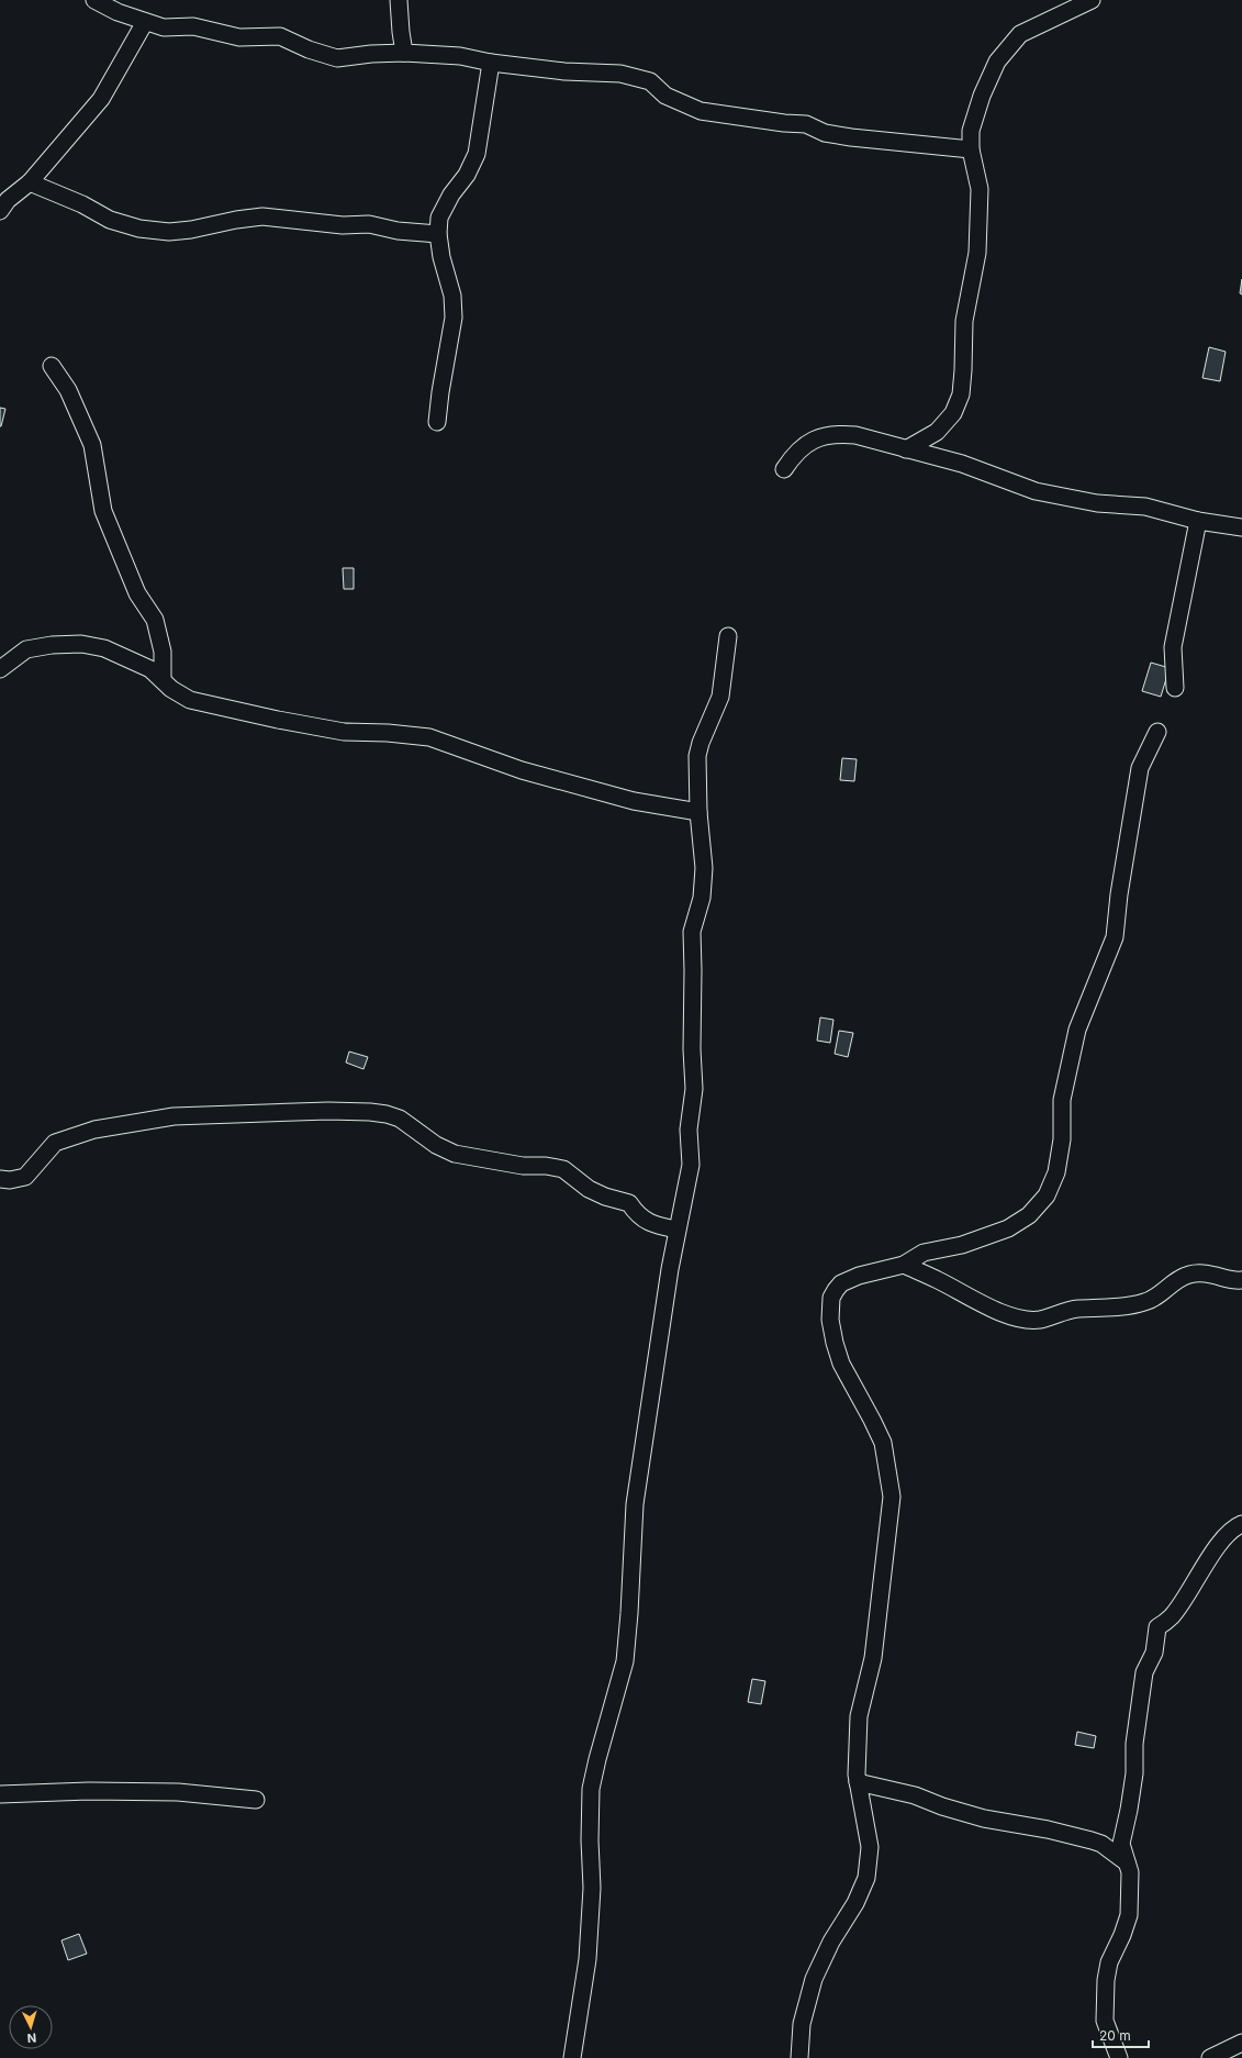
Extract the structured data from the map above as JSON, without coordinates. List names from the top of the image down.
{
  "scale_bar": "20 m",
  "north": "bottom"
}
